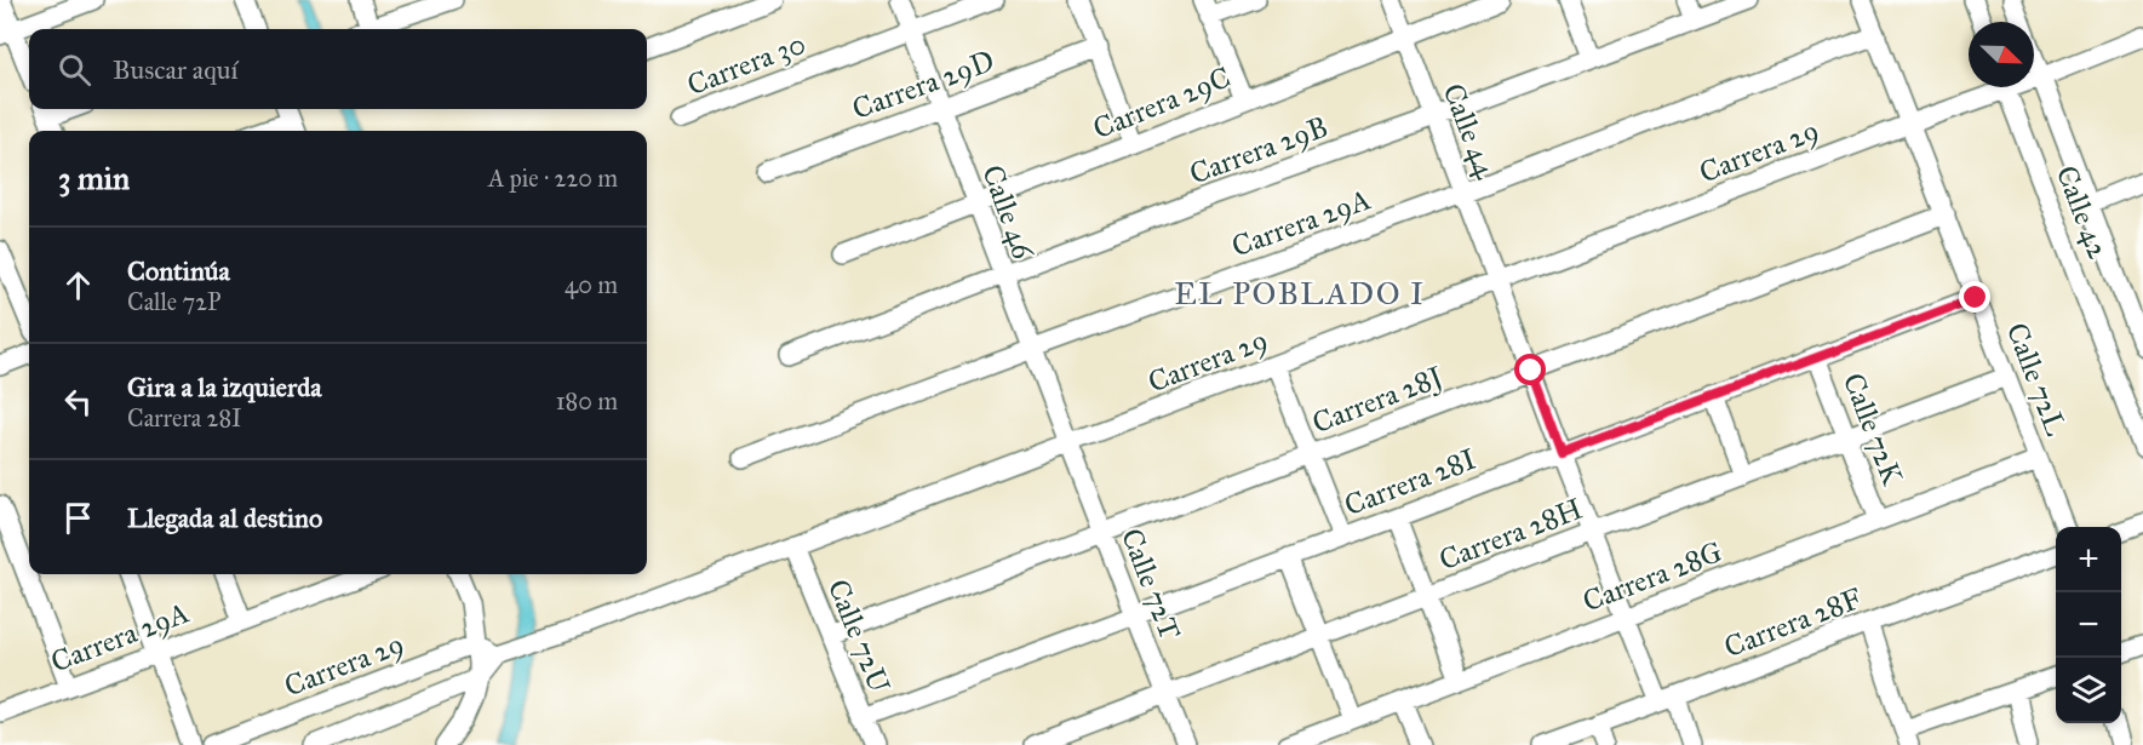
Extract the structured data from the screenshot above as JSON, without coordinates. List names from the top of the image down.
{
  "streets": {
    "street": [
      "Carrera 30",
      "Carrera 29D",
      "Carrera 29C",
      "Calle 44",
      "Carrera 29B",
      "Carrera 29",
      "Calle 46",
      "Calle 42",
      "Carrera 29A",
      "Calle 72L",
      "Carrera 28J",
      "Calle 72K",
      "Carrera 28I",
      "Carrera 28H",
      "Carrera 28G",
      "Calle 72T",
      "Carrera 28F",
      "Calle 72U"
    ]
  },
  "crossings": [
    ["Carrera 30", "Calle 46"],
    ["Carrera 29D", "Calle 46"],
    ["Carrera 29C", "Calle 44"],
    ["Carrera 29C", "Calle 46"],
    ["Calle 44", "Carrera 29B"],
    ["Calle 44", "Carrera 29"],
    ["Calle 44", "Carrera 29A"],
    ["Calle 44", "Carrera 28J"],
    ["Calle 44", "Carrera 28I"],
    ["Calle 44", "Carrera 28H"],
    ["Calle 44", "Carrera 28G"],
    ["Calle 44", "Carrera 28F"],
    ["Carrera 29B", "Calle 46"],
    ["Carrera 29", "Calle 46"],
    ["Carrera 29", "Calle 42"],
    ["Carrera 29", "Calle 72L"],
    ["Carrera 29", "Calle 72T"],
    ["Carrera 29", "Calle 72U"],
    ["Calle 46", "Carrera 29A"],
    ["Calle 46", "Calle 72T"],
    ["Carrera 29A", "Calle 72L"],
    ["Calle 72L", "Carrera 28J"],
    ["Calle 72L", "Carrera 28I"],
    ["Calle 72L", "Carrera 28H"],
    ["Calle 72L", "Carrera 28G"],
    ["Carrera 28J", "Calle 72T"],
    ["Carrera 28J", "Calle 72U"],
    ["Calle 72K", "Carrera 28I"],
    ["Calle 72K", "Carrera 28H"],
    ["Calle 72K", "Carrera 28G"],
    ["Carrera 28I", "Calle 72T"],
    ["Carrera 28I", "Calle 72U"],
    ["Carrera 28H", "Calle 72T"]
  ],
  "districts": ["EL POBLADO I"],
  "north": "bottom right",
  "page": {
    "search": "Buscar aquí",
    "heading": ["3 min", "A pie · 220 m"],
    "list": [
      ["Continúa", "Calle 72P", "40 m"],
      ["Gira a la izquierda", "Carrera 28I", "180 m"],
      "Llegada al destino"
    ],
    "map_buttons": ["+", "−"]
  }
}
